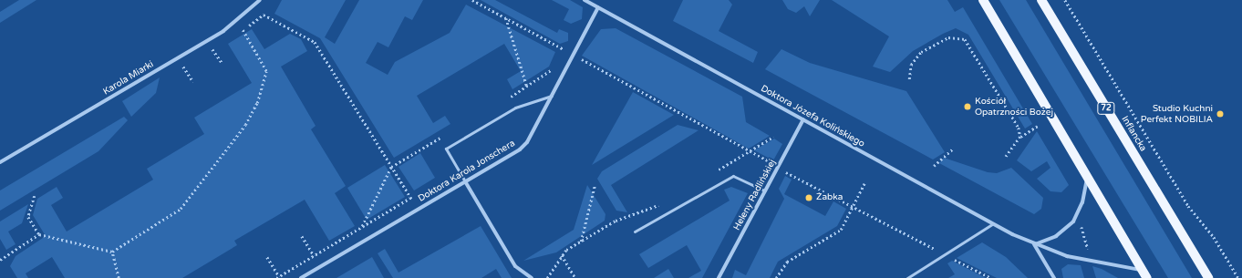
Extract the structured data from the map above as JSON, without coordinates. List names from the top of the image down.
{
  "streets": {
    "main road": ["72", "Inflancka"],
    "street": [
      "Karola Miarki",
      "Doktora Józefa Kolińskiego",
      "Doktora Karola Jonschera",
      "Heleny Radlińskiej"
    ]
  },
  "crossings": [
    ["Doktora Józefa Kolińskiego", "Doktora Karola Jonschera"],
    ["Doktora Józefa Kolińskiego", "Heleny Radlińskiej"]
  ],
  "places": ["Kościół Opatrzności Bożej", "Studio Kuchni Perfekt NOBILIA", "Żabka"]
}
